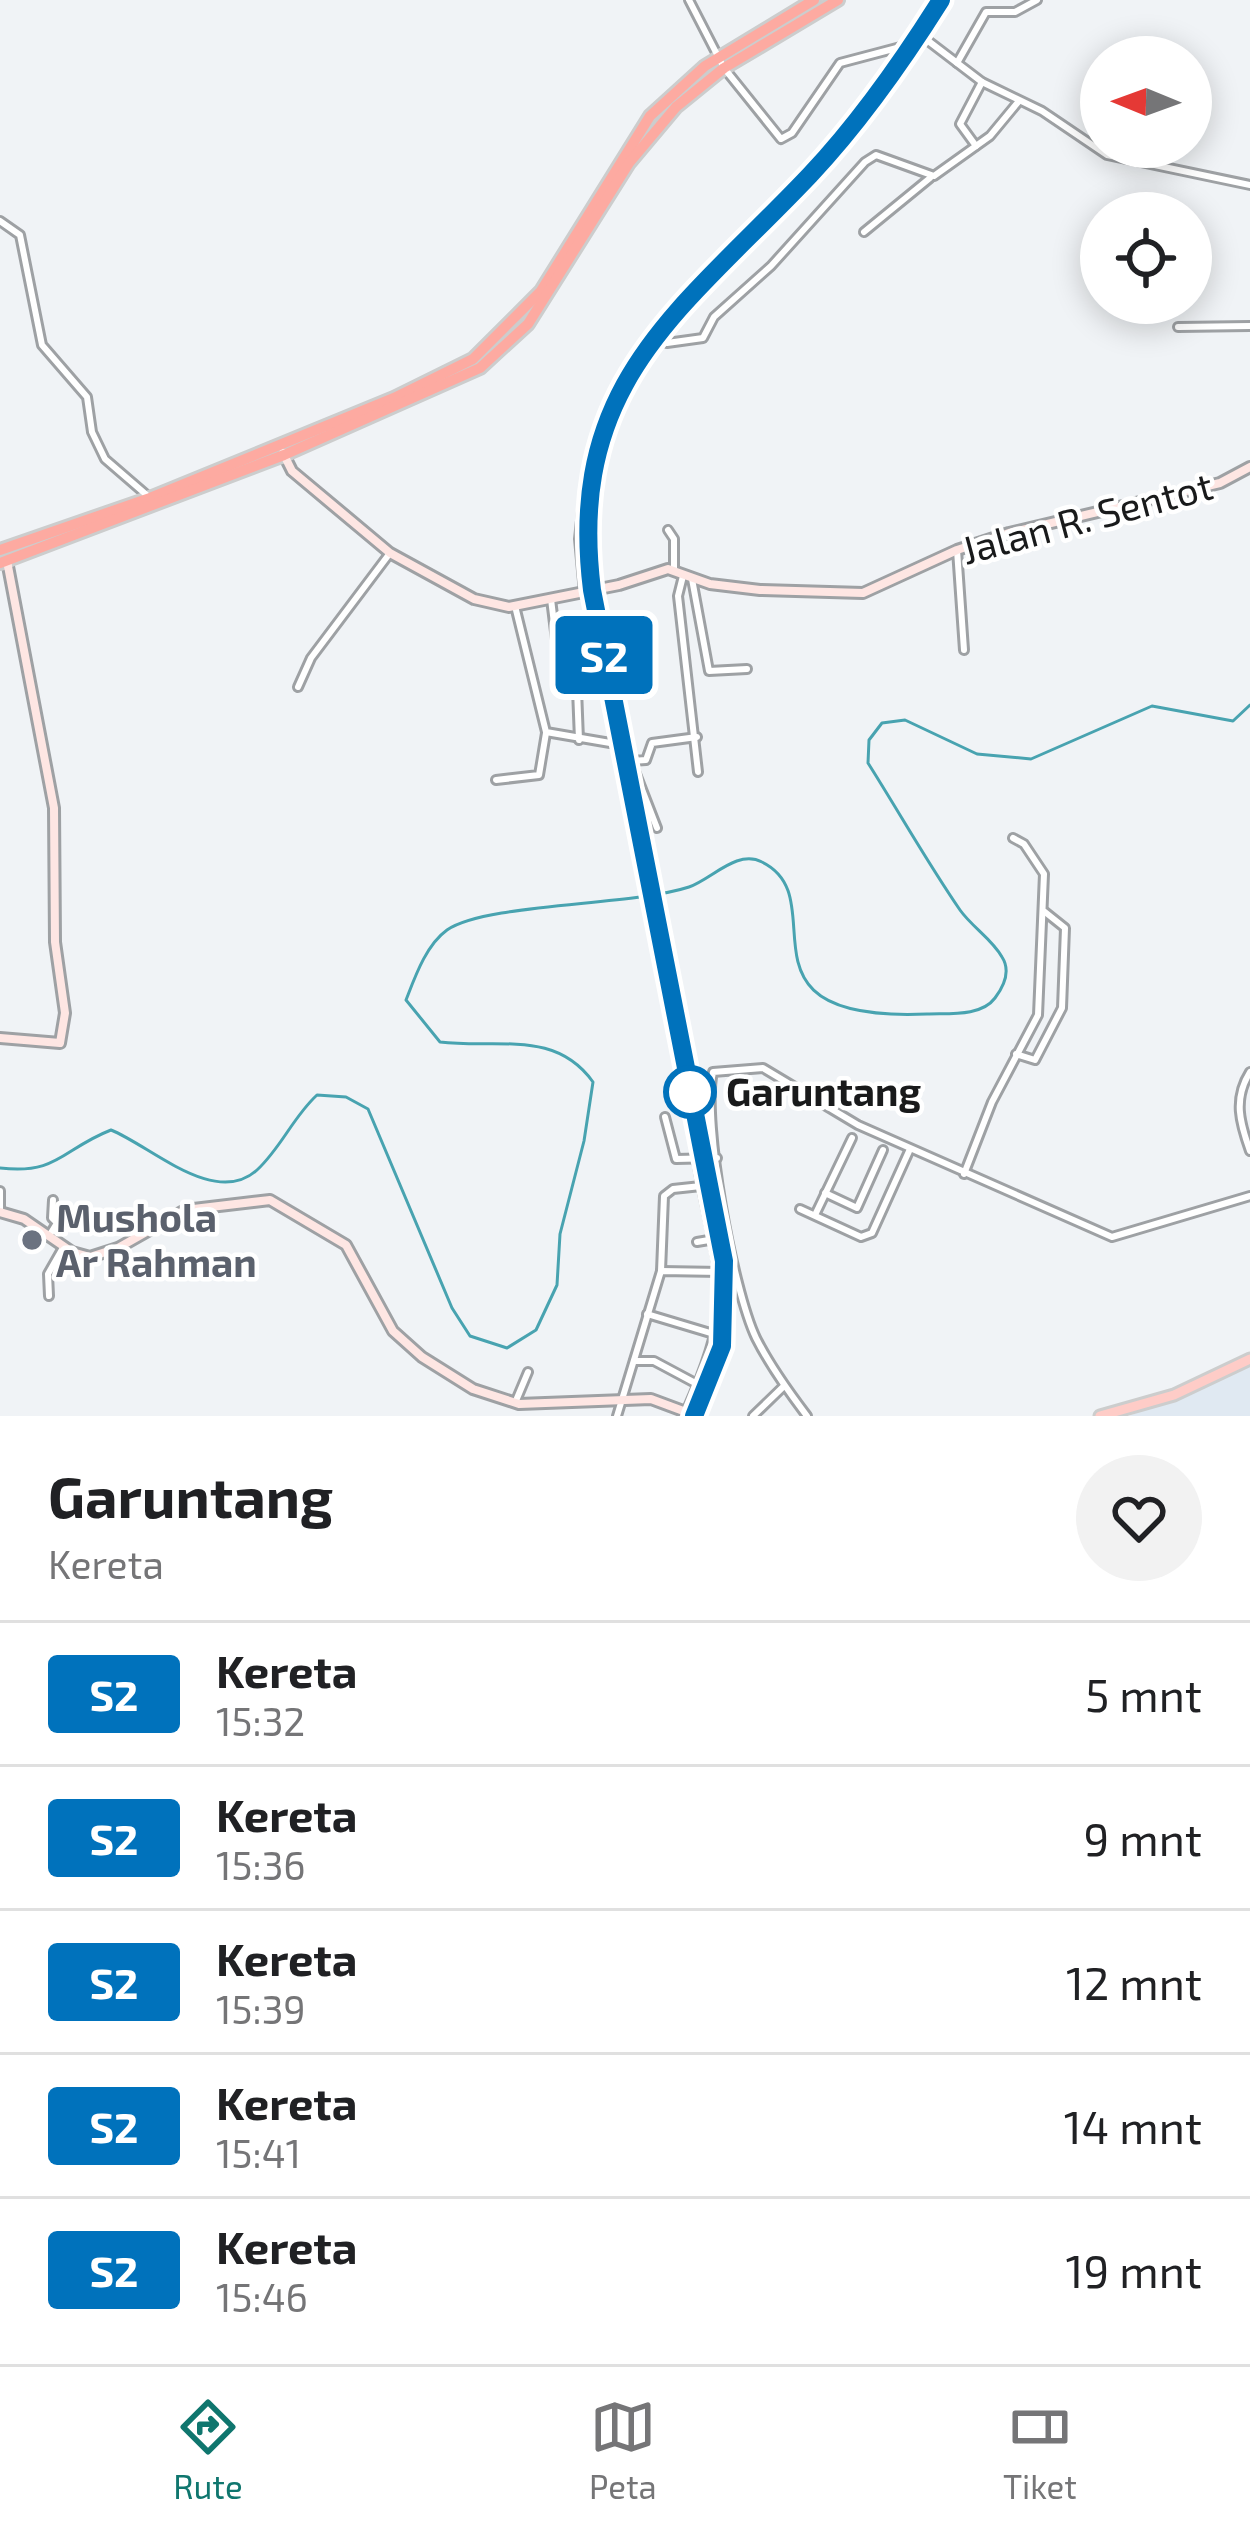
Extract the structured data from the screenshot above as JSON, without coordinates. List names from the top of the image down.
{
  "streets": {
    "street": ["Jalan R. Sentot"]
  },
  "places": ["Garuntang", "Mushola Ar Rahman"],
  "north": "left",
  "page": {
    "on_map": "S2",
    "heading": ["Garuntang", "Kereta"],
    "list": [
      {
        "mark": "S2",
        "name": "Kereta",
        "note": "15:32",
        "value": "5 mnt"
      },
      {
        "mark": "S2",
        "name": "Kereta",
        "note": "15:36",
        "value": "9 mnt"
      },
      {
        "mark": "S2",
        "name": "Kereta",
        "note": "15:39",
        "value": "12 mnt"
      },
      {
        "mark": "S2",
        "name": "Kereta",
        "note": "15:41",
        "value": "14 mnt"
      },
      {
        "mark": "S2",
        "name": "Kereta",
        "note": "15:46",
        "value": "19 mnt"
      }
    ],
    "tabs": ["Rute", "Peta", "Tiket"]
  }
}
